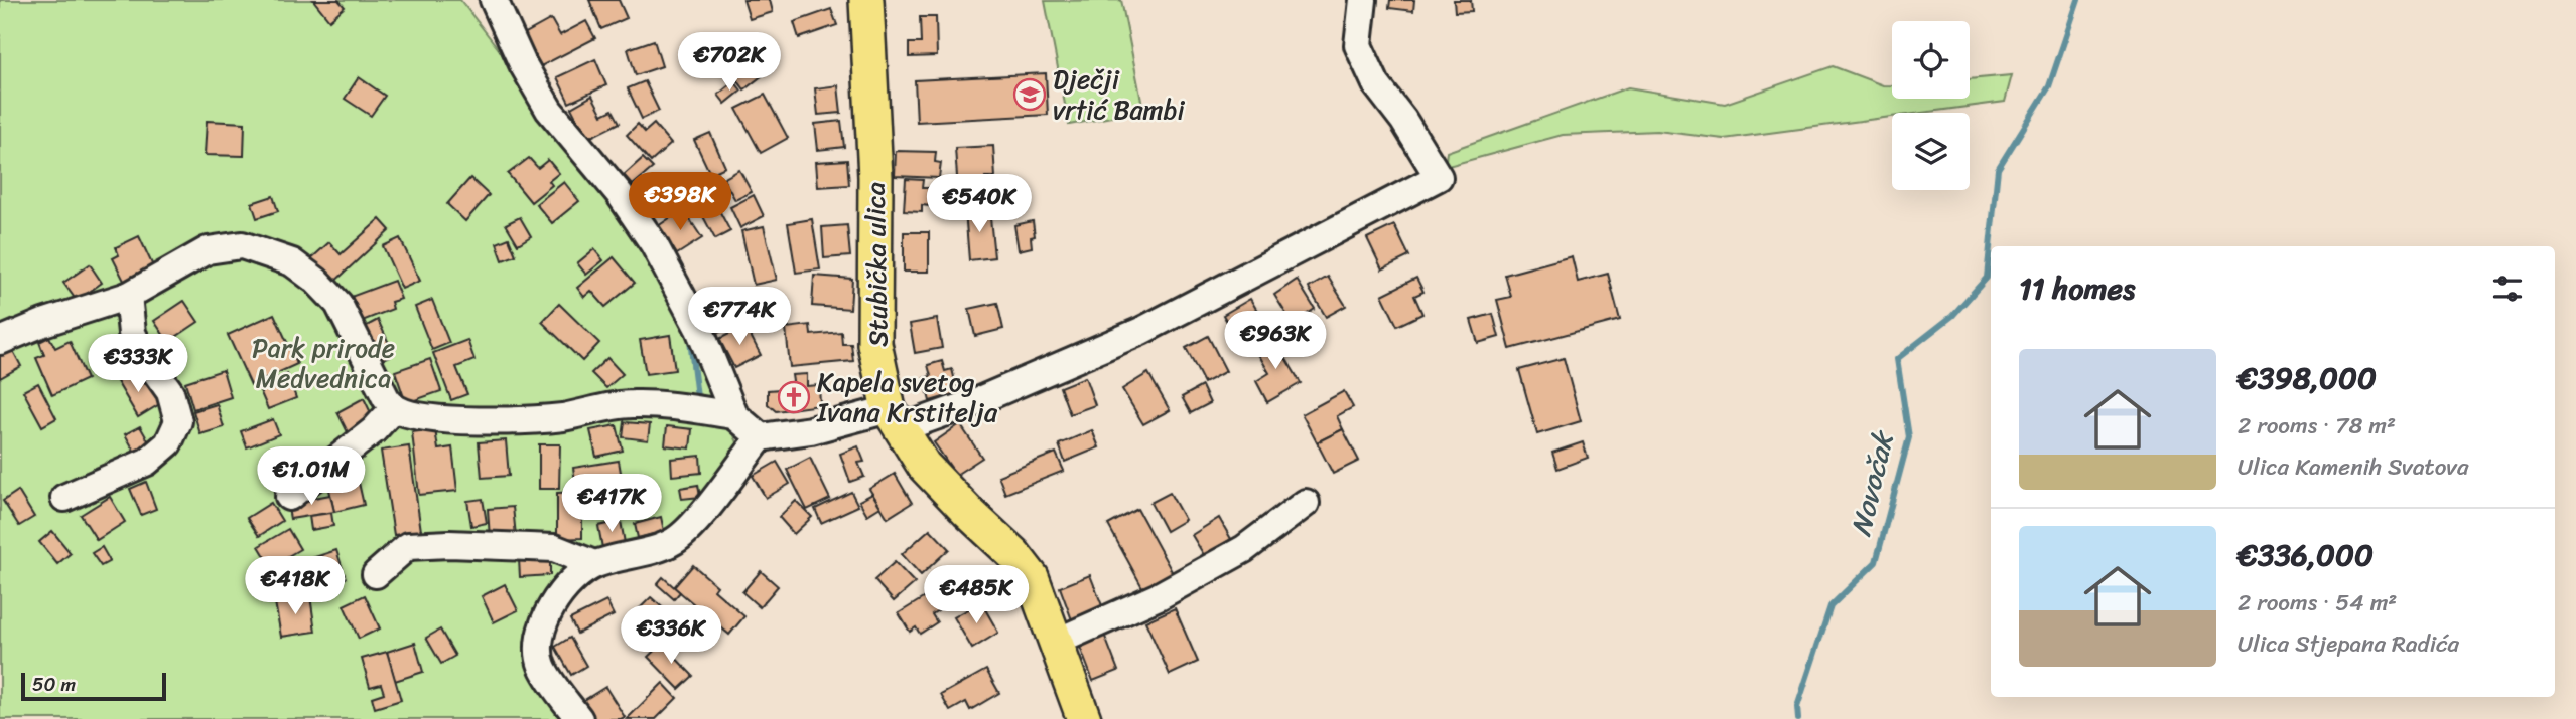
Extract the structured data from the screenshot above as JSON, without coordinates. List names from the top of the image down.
{
  "streets": {
    "main road": ["Stubička ulica"]
  },
  "water": ["Novočak"],
  "parks": ["Park prirode Medvednica"],
  "places": {
    "school or university": ["Dječji vrtić Bambi"],
    "church": ["Kapela svetog Ivana Krstitelja"]
  },
  "scale_bar": "50 m",
  "page": {
    "price": [
      "€702K",
      "€398K",
      "€540K",
      "€774K",
      "€963K",
      "€333K",
      "€1.01M",
      "€417K",
      "€418K",
      "€485K",
      "€336K"
    ],
    "heading": "11 homes",
    "list": [
      {
        "name": "€398,000",
        "note": "2 rooms · 78 m² · Ulica Kamenih Svatova"
      },
      {
        "name": "€336,000",
        "note": "2 rooms · 54 m² · Ulica Stjepana Radića"
      }
    ],
    "scale": "50 m"
  }
}
